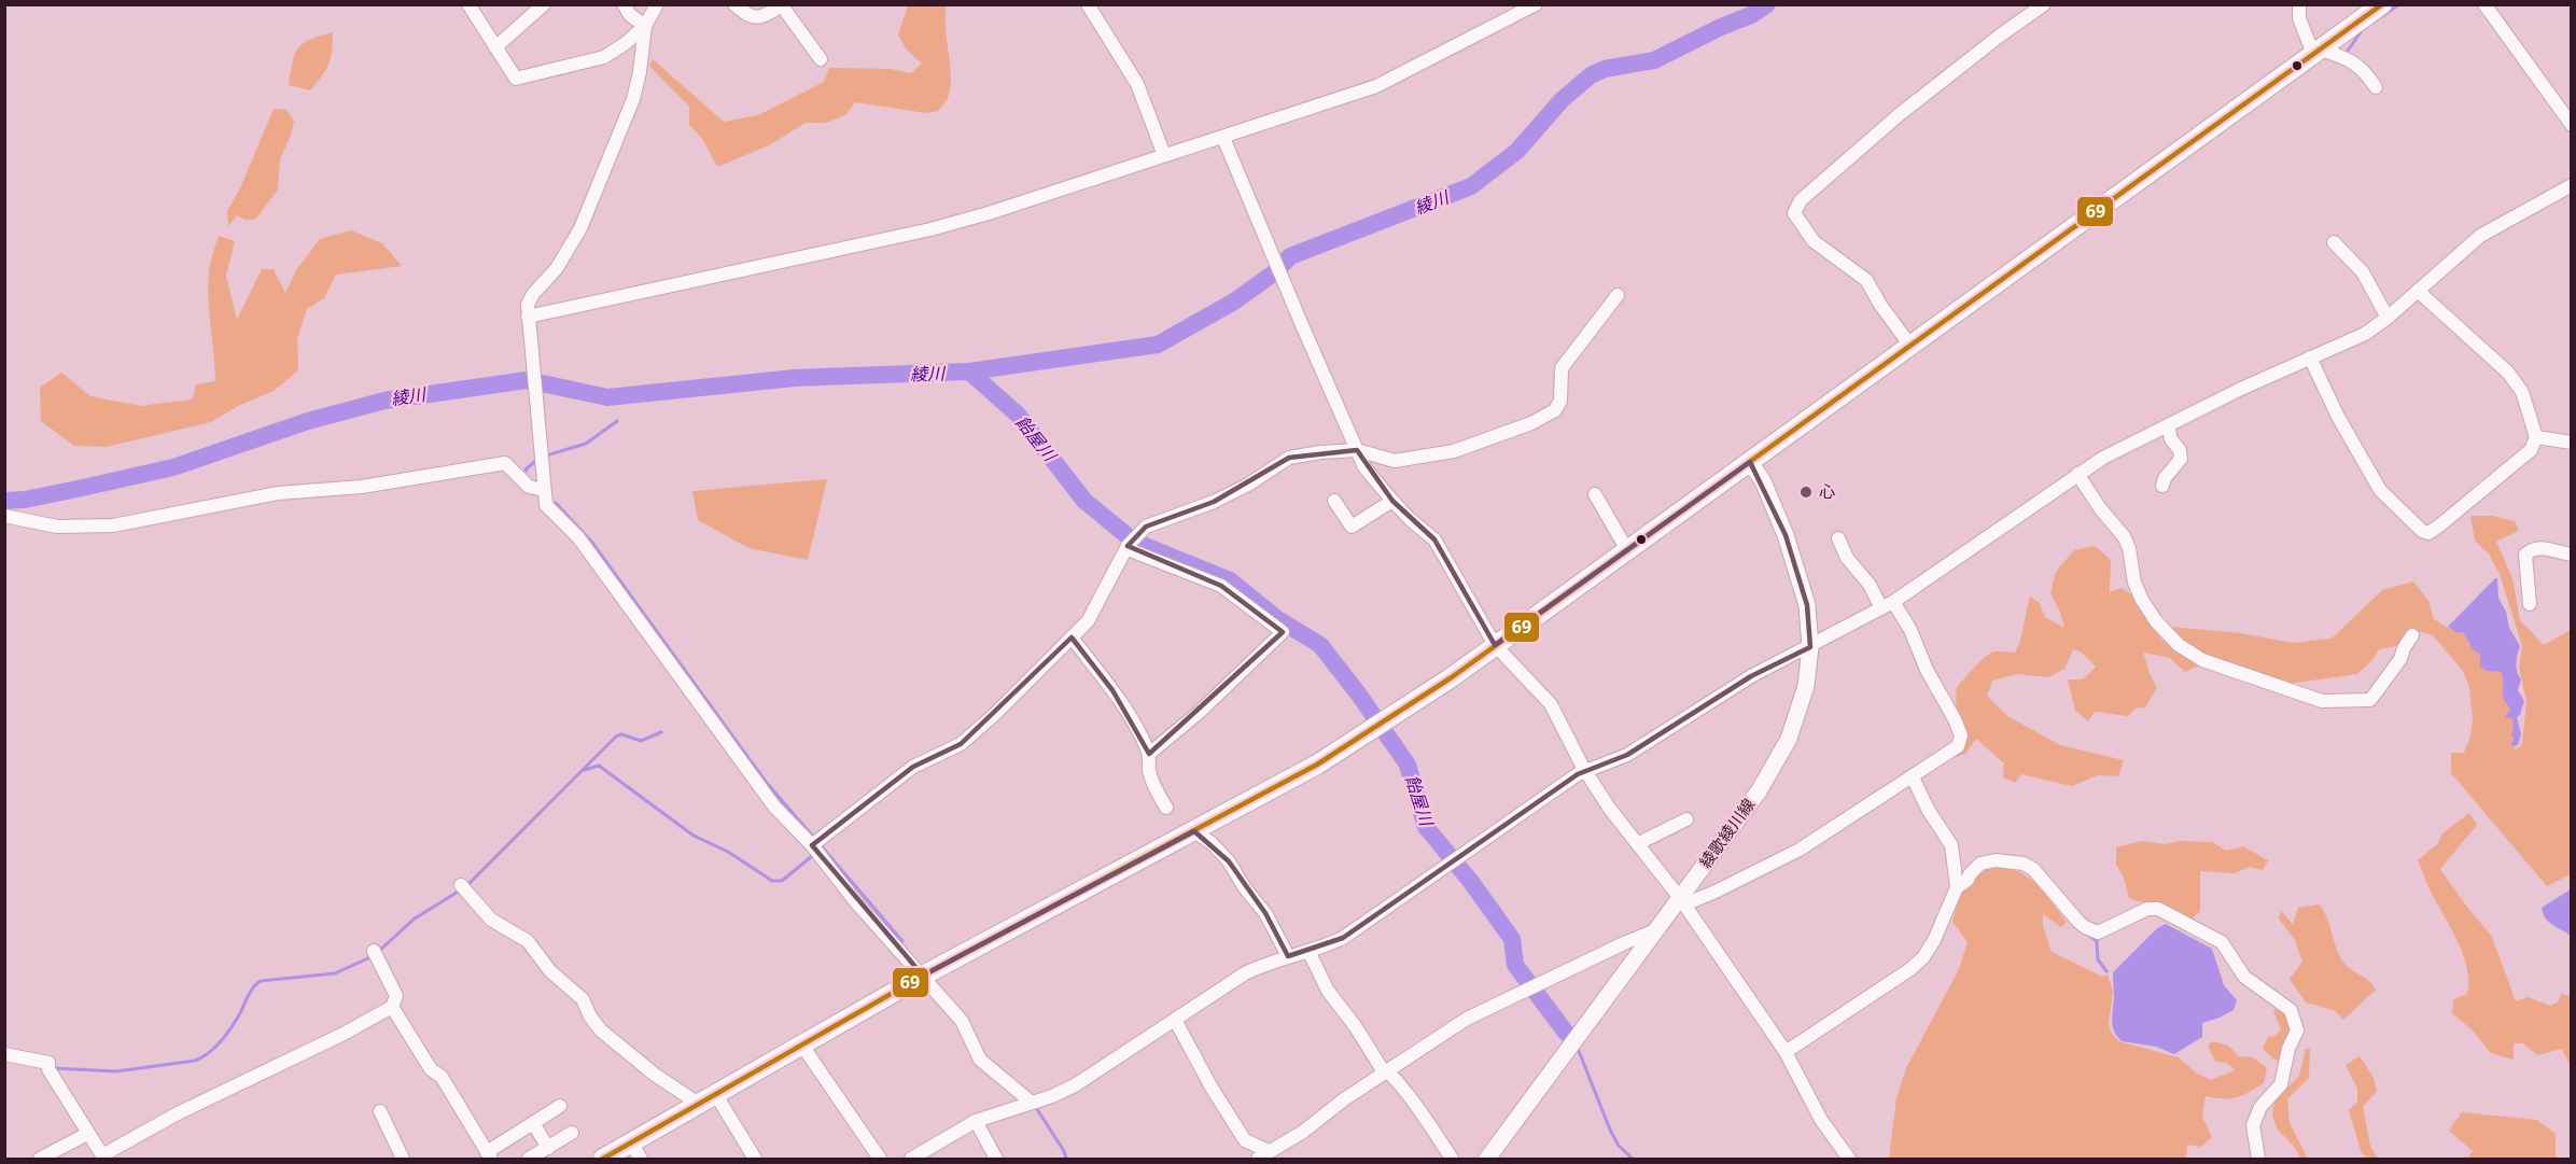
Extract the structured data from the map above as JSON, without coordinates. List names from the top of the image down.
{
  "streets": {
    "main road": ["綾歌綾川線"]
  },
  "water": ["綾川", "飴屋川"],
  "places": ["心"],
  "lines": ["transit line 69"]
}
